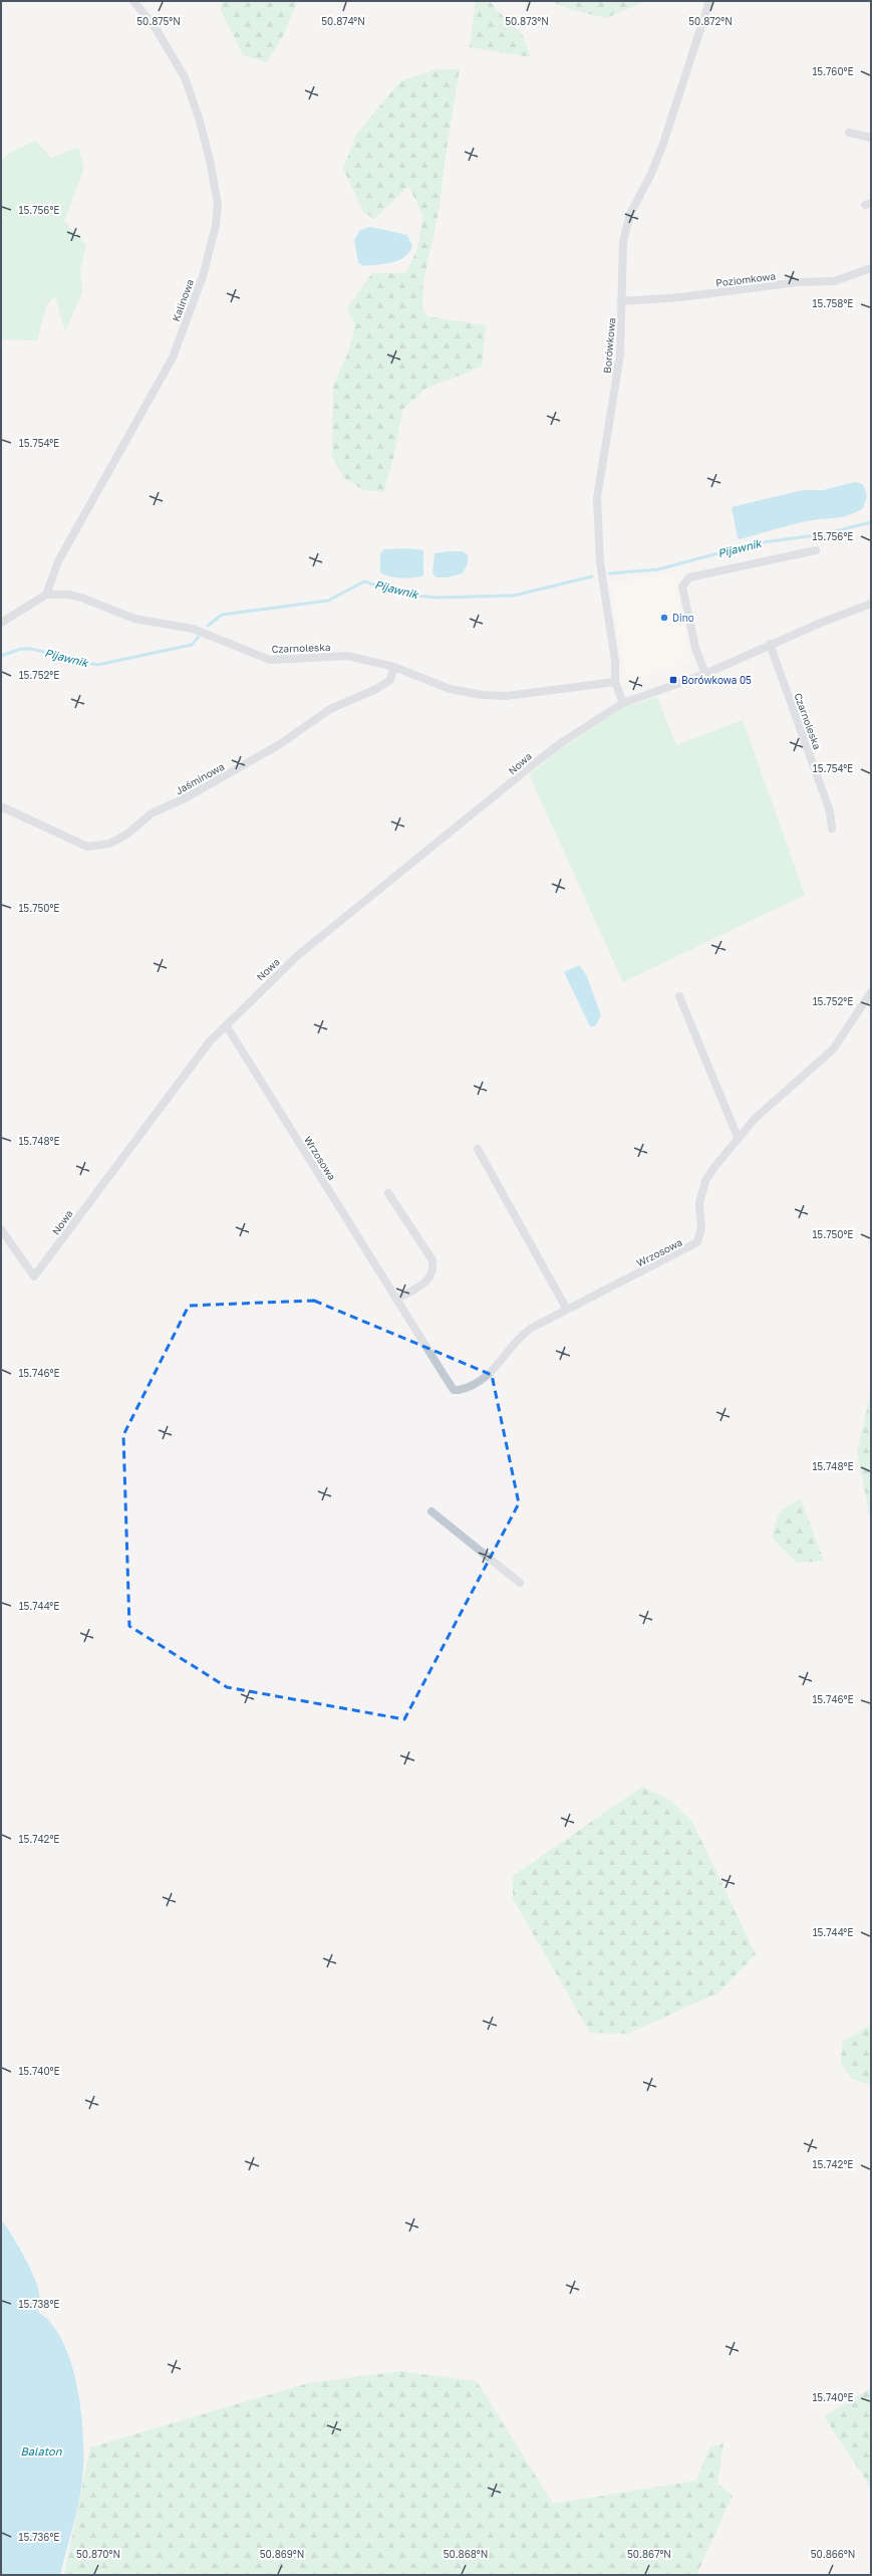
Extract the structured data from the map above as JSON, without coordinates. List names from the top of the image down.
{
  "streets": {
    "street": [
      "Poziomkowa",
      "Kalinowa",
      "Borówkowa",
      "Czarnoleska",
      "Nowa",
      "Jaśminowa",
      "Wrzosowa"
    ]
  },
  "crossings": [
    ["Poziomkowa", "Borówkowa"],
    ["Kalinowa", "Czarnoleska"],
    ["Borówkowa", "Czarnoleska"],
    ["Borówkowa", "Nowa"],
    ["Czarnoleska", "Jaśminowa"],
    ["Nowa", "Wrzosowa"]
  ],
  "water": ["Pijawnik", "Balaton"],
  "places": {
    "other": ["Dino"],
    "transit": ["Borówkowa 05"]
  },
  "coordinates": [
    "50.874°N",
    "50.873°N",
    "50.875°N",
    "50.872°N",
    "15.760°E",
    "15.756°E",
    "15.758°E",
    "15.754°E",
    "15.752°E",
    "15.750°E",
    "15.748°E",
    "15.746°E",
    "15.744°E",
    "15.742°E",
    "15.740°E",
    "15.738°E",
    "15.736°E",
    "50.870°N",
    "50.869°N",
    "50.868°N",
    "50.867°N",
    "50.866°N"
  ]
}
